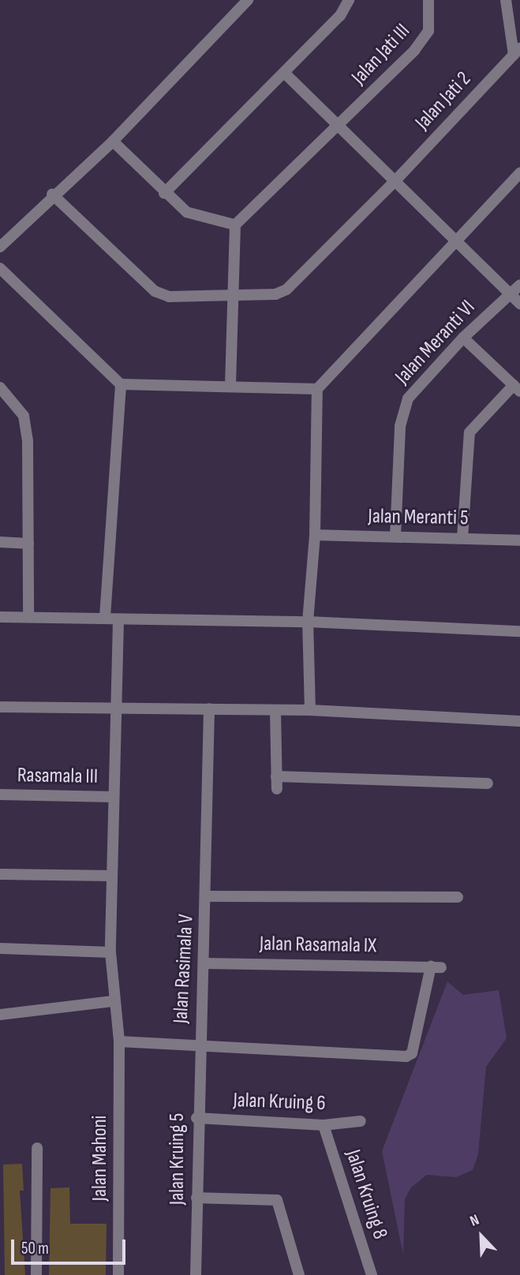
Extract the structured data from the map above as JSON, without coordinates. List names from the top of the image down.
{
  "streets": {
    "street": [
      "Jalan Jati III",
      "Jalan Jati 2",
      "Jalan Meranti VI",
      "Jalan Meranti 5",
      "Rasamala III",
      "Jalan Rasamala IX",
      "Jalan Rasimala V",
      "Jalan Kruing 6",
      "Jalan Mahoni",
      "Jalan Kruing 5",
      "Jalan Kruing 8"
    ]
  },
  "crossings": [
    ["Jalan Meranti VI", "Jalan Meranti 5"],
    ["Rasamala III", "Jalan Mahoni"],
    ["Jalan Rasamala IX", "Jalan Rasimala V"],
    ["Jalan Rasamala IX", "Jalan Mahoni"],
    ["Jalan Rasamala IX", "Jalan Kruing 5"],
    ["Jalan Rasimala V", "Jalan Kruing 5"],
    ["Jalan Kruing 6", "Jalan Kruing 5"],
    ["Jalan Kruing 6", "Jalan Kruing 8"]
  ],
  "scale_bar": "50 m",
  "north": "top left"
}
